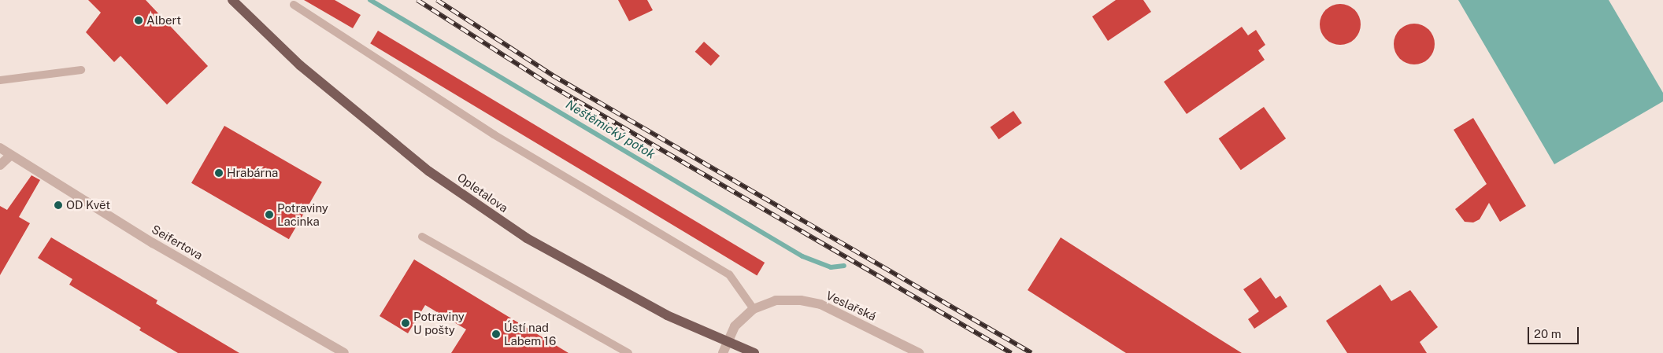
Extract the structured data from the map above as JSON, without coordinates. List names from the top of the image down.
{
  "streets": {
    "main road": ["Opletalova"],
    "street": ["Seifertova", "Veslařská"]
  },
  "water": ["Neštěmický potok"],
  "places": [
    "Albert",
    "Hrabárna",
    "OD Květ",
    "Potraviny Lacinka",
    "Potraviny U pošty",
    "Ústí nad Labem 16"
  ],
  "scale_bar": "20 m"
}
